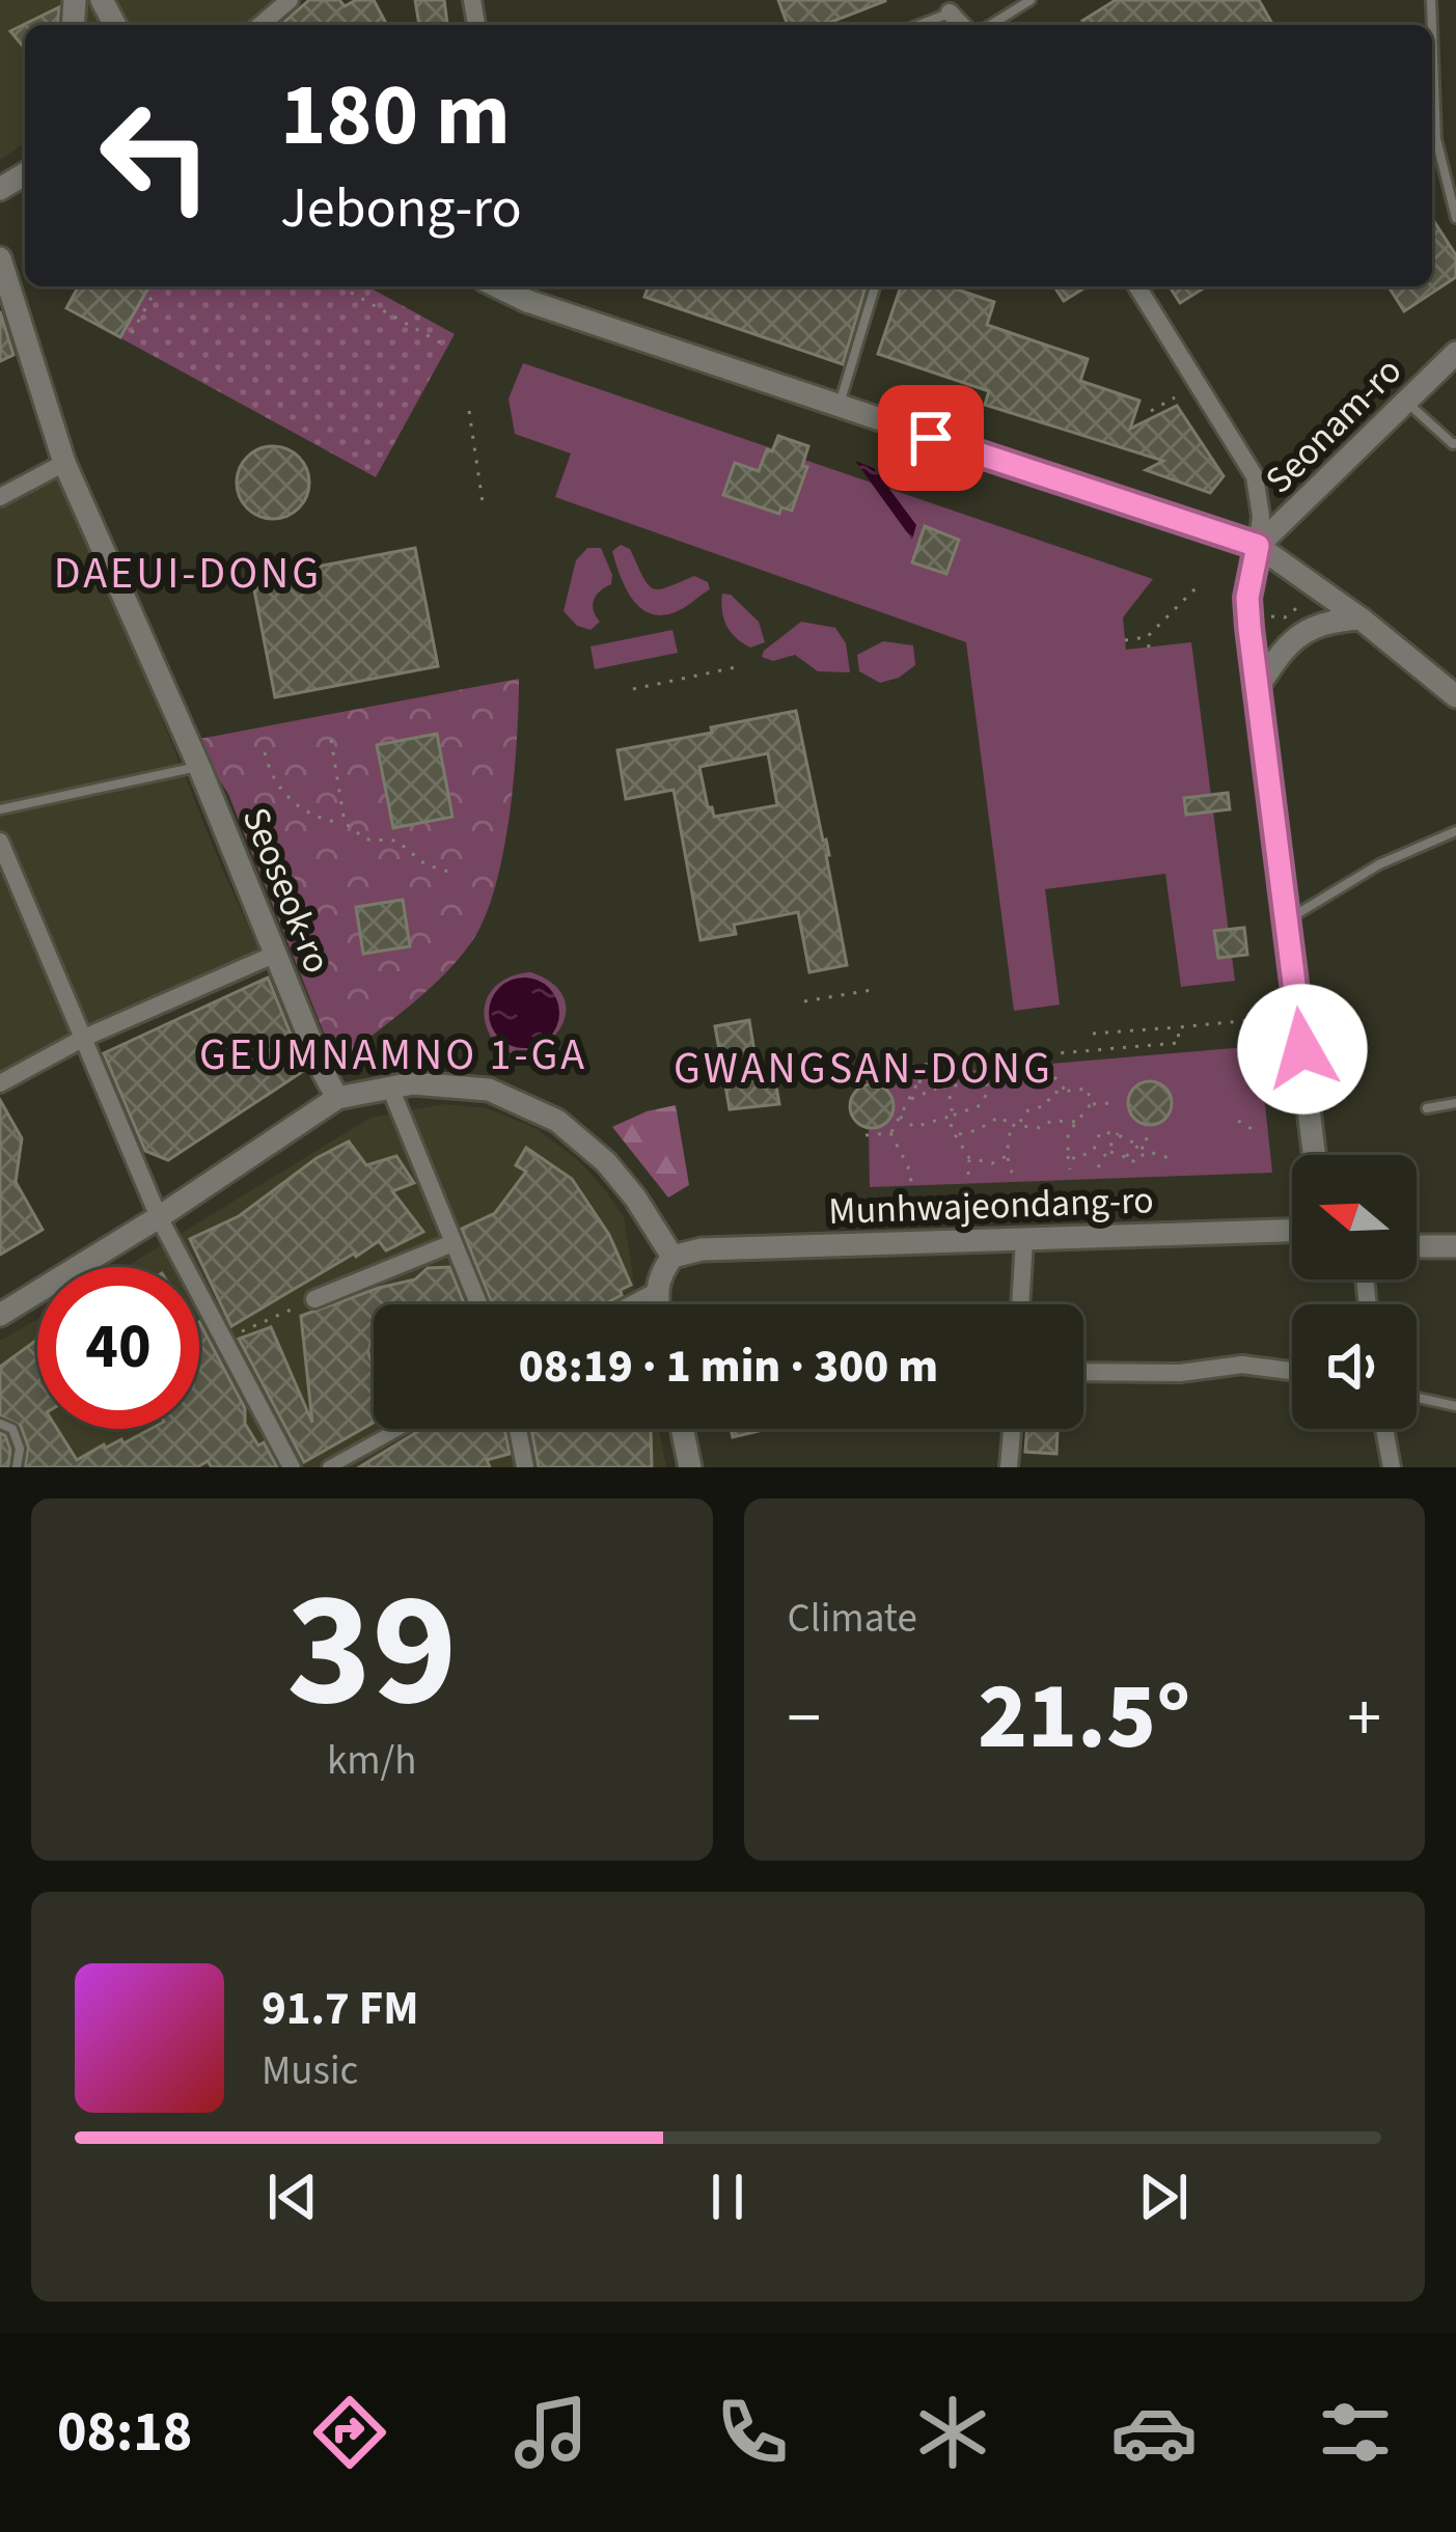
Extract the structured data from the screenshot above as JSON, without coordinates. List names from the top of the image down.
{
  "streets": {
    "street": ["Seonam-ro", "Seoseok-ro", "Munhwajeondang-ro"]
  },
  "districts": ["DAEUI-DONG", "GEUMNAMNO 1-GA", "GWANGSAN-DONG"],
  "north": "left",
  "page": {
    "turn": ["180 m", "Jebong-ro"],
    "limit": "40",
    "trip": "08:19 · 1 min · 300 m",
    "tile": [
      ["39", "km/h"],
      "Climate"
    ],
    "heat": ["−", "21.5°", "+"],
    "song": ["91.7 FM", "Music"],
    "tabs": "08:18"
  }
}
